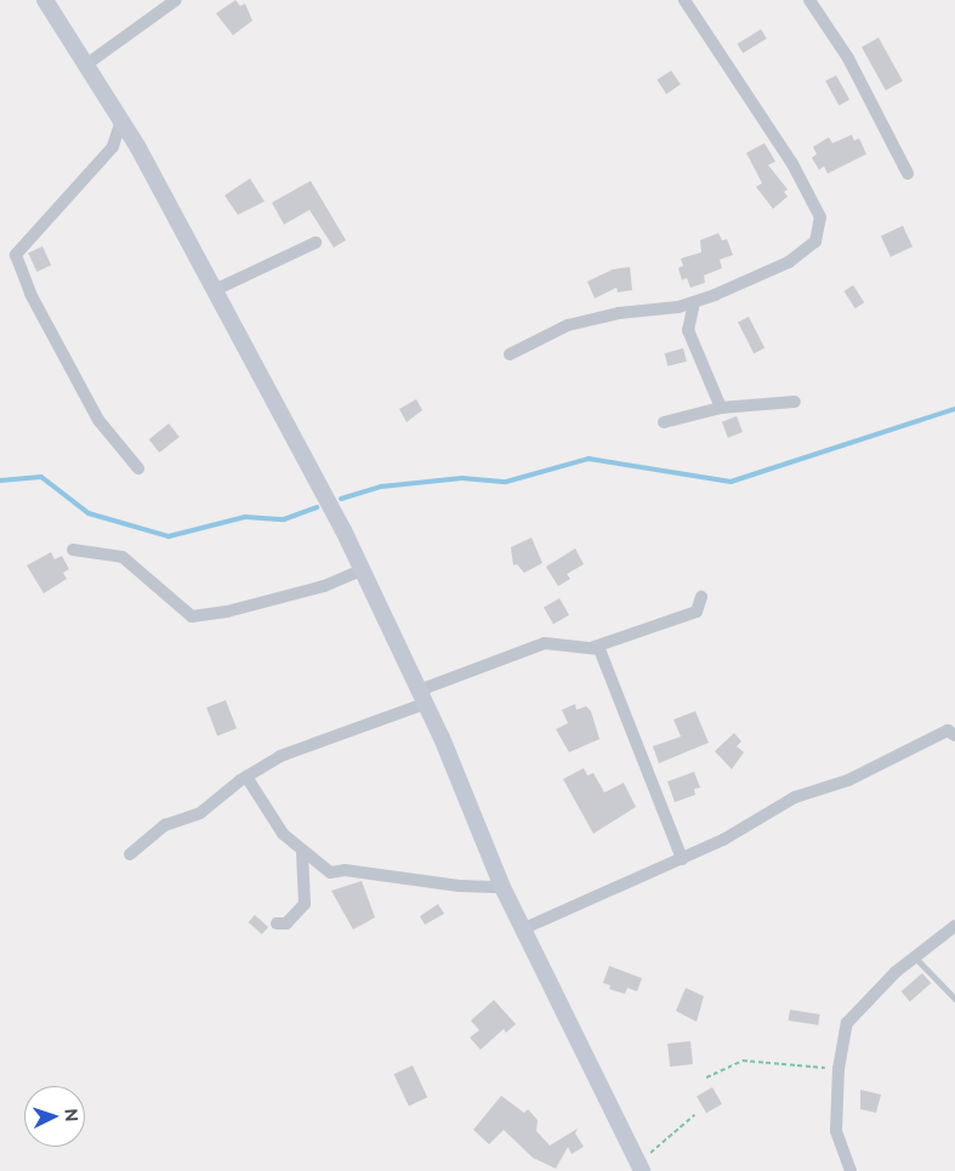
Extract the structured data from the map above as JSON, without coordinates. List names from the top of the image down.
{
  "north": "right"
}
